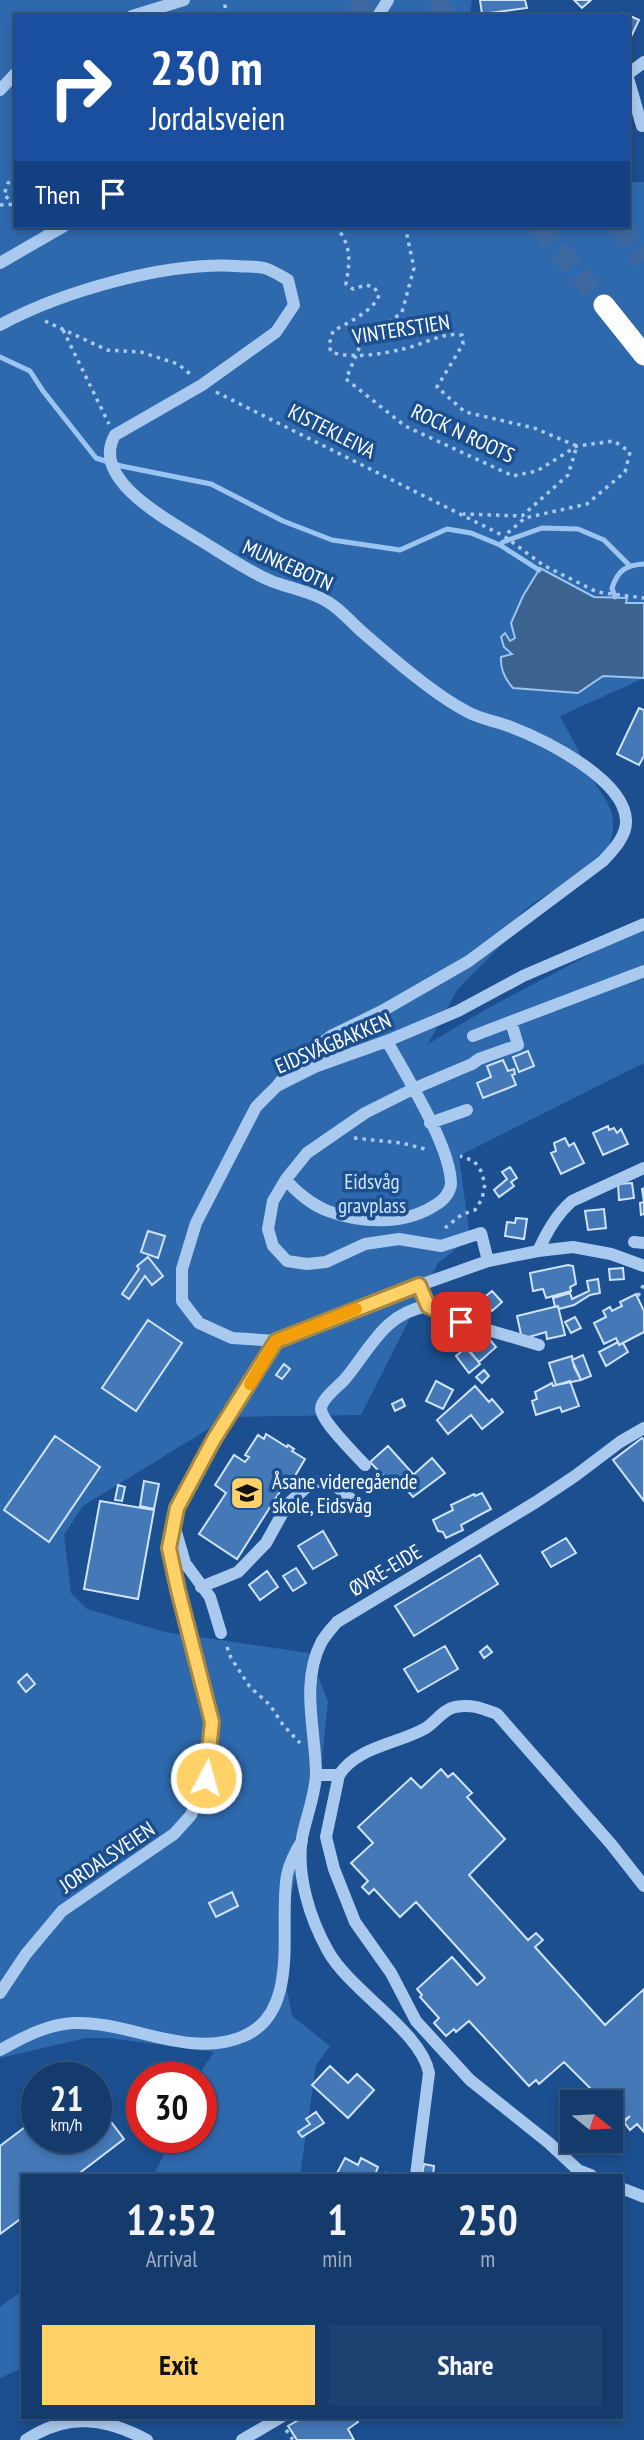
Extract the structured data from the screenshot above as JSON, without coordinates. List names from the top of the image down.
{
  "streets": {
    "street": [
      "MUNKEBOTN",
      "EIDSVÅGBAKKEN",
      "ØVRE-EIDE",
      "JORDALSVEIEN"
    ],
    "path": ["VINTERSTIEN", "KISTEKLEIVA", "ROCK N ROOTS"]
  },
  "crossings": [
    ["VINTERSTIEN", "ROCK N ROOTS"],
    ["KISTEKLEIVA", "ROCK N ROOTS"],
    ["MUNKEBOTN", "EIDSVÅGBAKKEN"],
    ["EIDSVÅGBAKKEN", "JORDALSVEIEN"]
  ],
  "parks": ["Eidsvåg gravplass"],
  "places": {
    "school or university": ["Åsane videregående skole, Eidsvåg"]
  },
  "north": "right",
  "page": {
    "turn": ["230 m", "Jordalsveien"],
    "then": "Then",
    "speed": "21 km/h",
    "limit": "30",
    "eta": [
      "12:52",
      "Arrival",
      "1",
      "min",
      "250",
      "m"
    ],
    "buttons": ["Exit", "Share"]
  }
}
